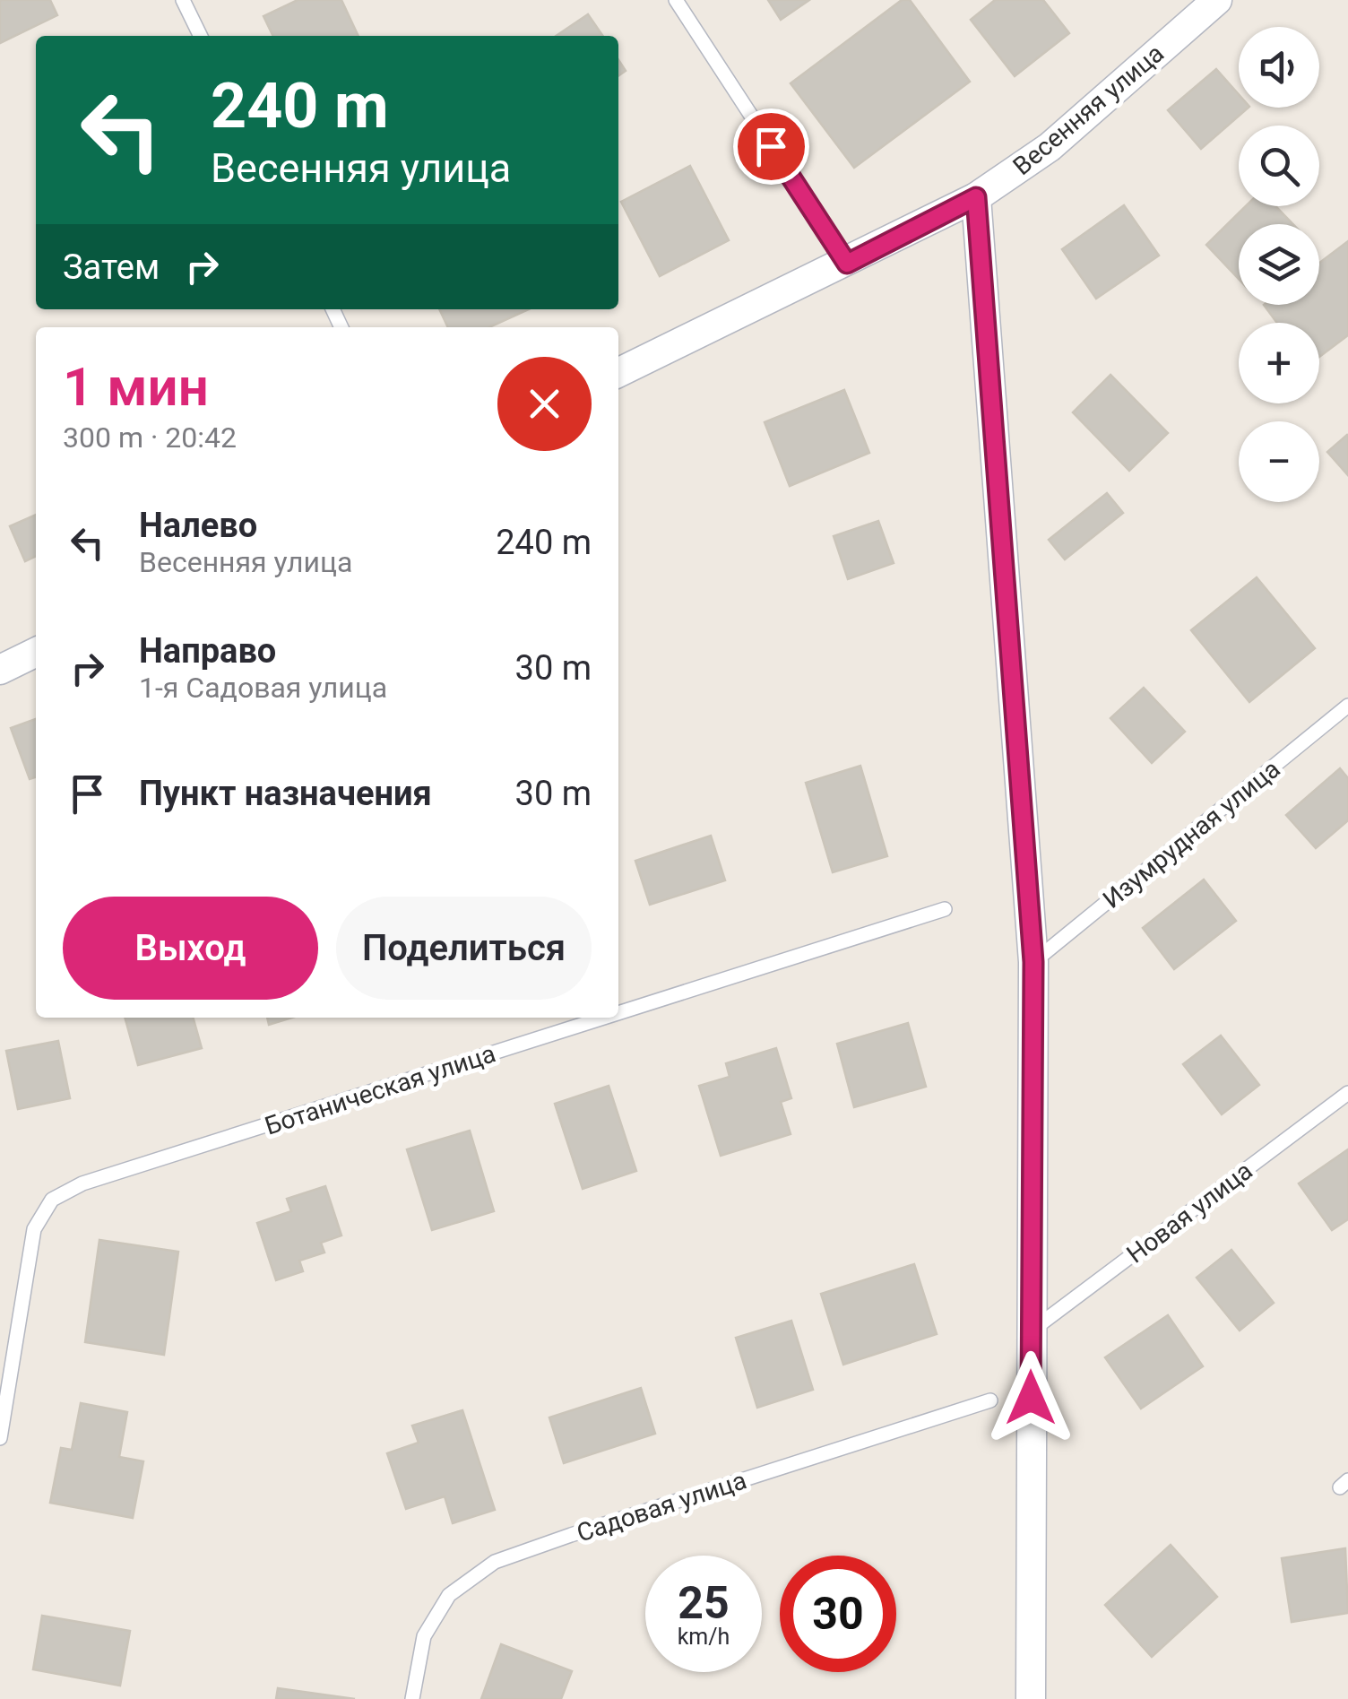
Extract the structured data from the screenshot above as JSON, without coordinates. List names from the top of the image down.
{
  "streets": {
    "street": ["Весенняя улица"],
    "lane": [
      "Изумрудная улица",
      "Ботаническая улица",
      "Новая улица",
      "Садовая улица"
    ]
  },
  "page": {
    "map_buttons": ["+", "−"],
    "turn": ["240 m", "Весенняя улица"],
    "then": "Затем",
    "heading": ["1 мин", "300 m · 20:42"],
    "list": [
      {
        "name": "Налево",
        "note": "Весенняя улица",
        "value": "240 m"
      },
      {
        "name": "Направо",
        "note": "1-я Садовая улица",
        "value": "30 m"
      },
      {
        "name": "Пункт назначения",
        "value": "30 m"
      }
    ],
    "buttons": ["Выход", "Поделиться"],
    "speed": "25 km/h",
    "limit": "30"
  }
}
